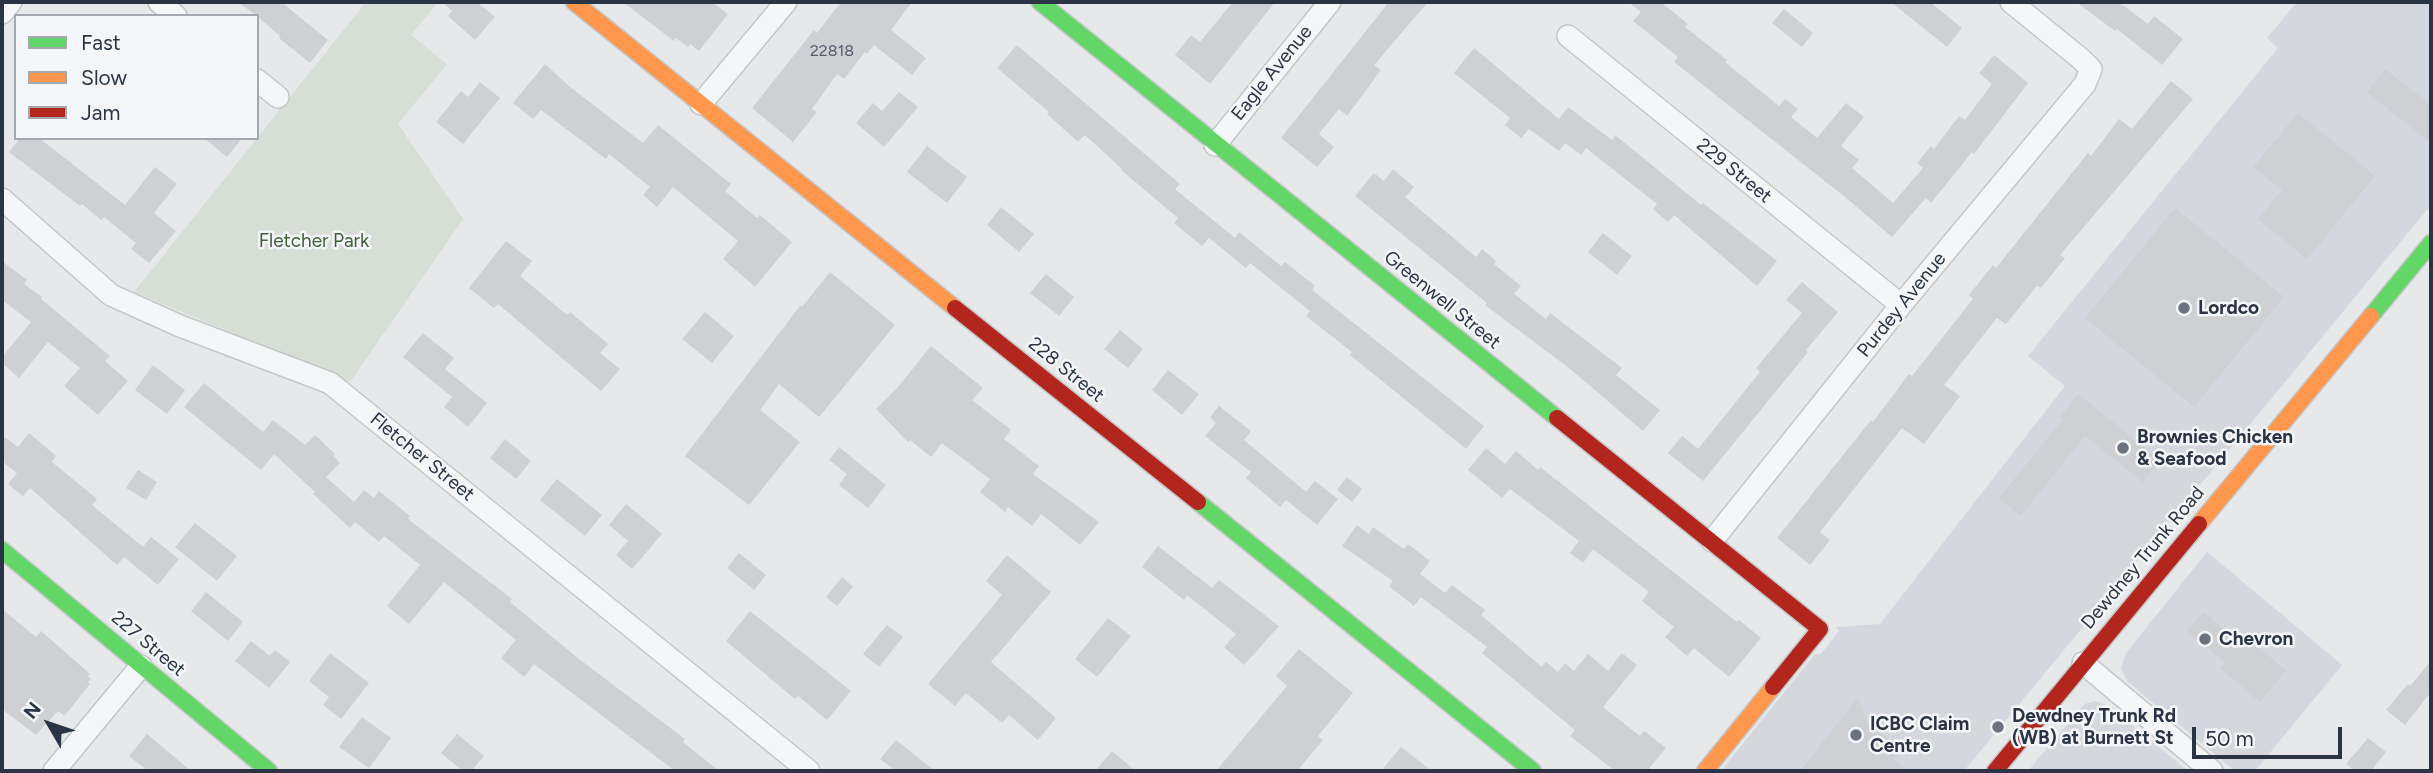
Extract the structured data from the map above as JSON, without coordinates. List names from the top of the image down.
{
  "streets": {
    "street": [
      "Eagle Avenue",
      "229 Street",
      "Greenwell Street",
      "Purdey Avenue",
      "228 Street",
      "Fletcher Street",
      "Dewdney Trunk Road",
      "227 Street"
    ]
  },
  "crossings": [
    ["Eagle Avenue", "Greenwell Street"],
    ["229 Street", "Purdey Avenue"],
    ["Greenwell Street", "Purdey Avenue"]
  ],
  "parks": ["Fletcher Park"],
  "places": [
    "Lordco",
    "Brownies Chicken & Seafood",
    "Chevron",
    "Dewdney Trunk Rd (WB) at Burnett St",
    "ICBC Claim Centre"
  ],
  "house_numbers": ["22818"],
  "legend": ["Fast", "Slow", "Jam"],
  "scale_bar": "50 m",
  "north": "top left"
}
